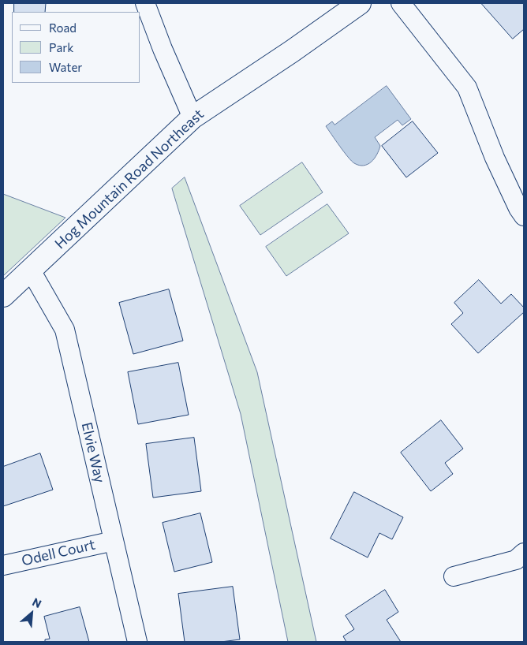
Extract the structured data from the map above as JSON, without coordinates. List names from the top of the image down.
{
  "streets": {
    "street": ["Hog Mountain Road Northeast", "Elvie Way", "Odell Court"]
  },
  "crossings": [
    ["Hog Mountain Road Northeast", "Elvie Way"],
    ["Elvie Way", "Odell Court"]
  ],
  "legend": ["Road", "Park", "Water"],
  "north": "top right"
}
